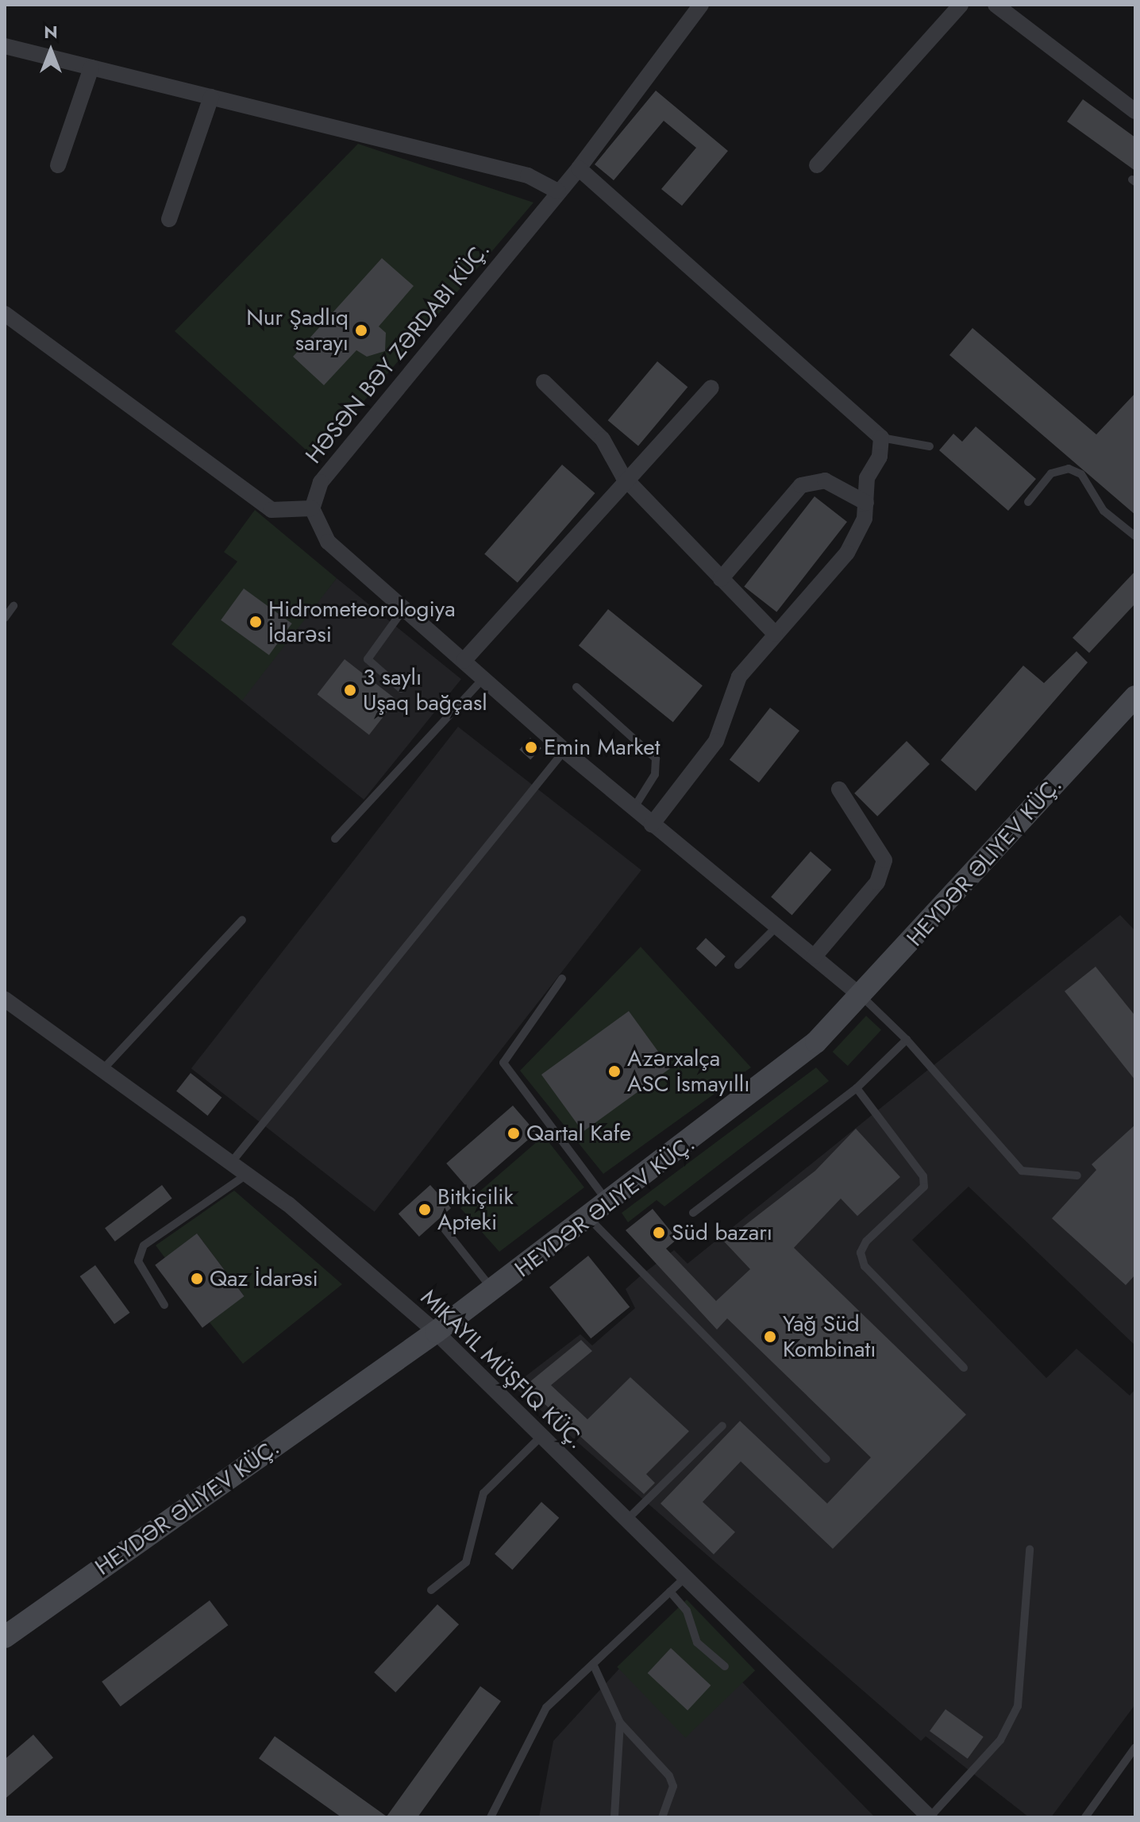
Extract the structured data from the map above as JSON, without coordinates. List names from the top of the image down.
{
  "streets": {
    "main road": ["HEYDƏR ƏLIYEV KÜÇ."],
    "street": ["HƏSƏN BƏY ZƏRDABI KÜÇ."]
  },
  "places": [
    "Nur Şadlıq sarayı",
    "Hidrometeorologiya İdarəsi",
    "3 saylı Uşaq bağçasl",
    "Emin Market",
    "Azərxalça ASC İsmayıllı",
    "Qartal Kafe",
    "Bitkiçilik Apteki",
    "Süd bazarı",
    "Qaz İdarəsi",
    "Yağ Süd Kombinatı"
  ],
  "north": "top"
}
